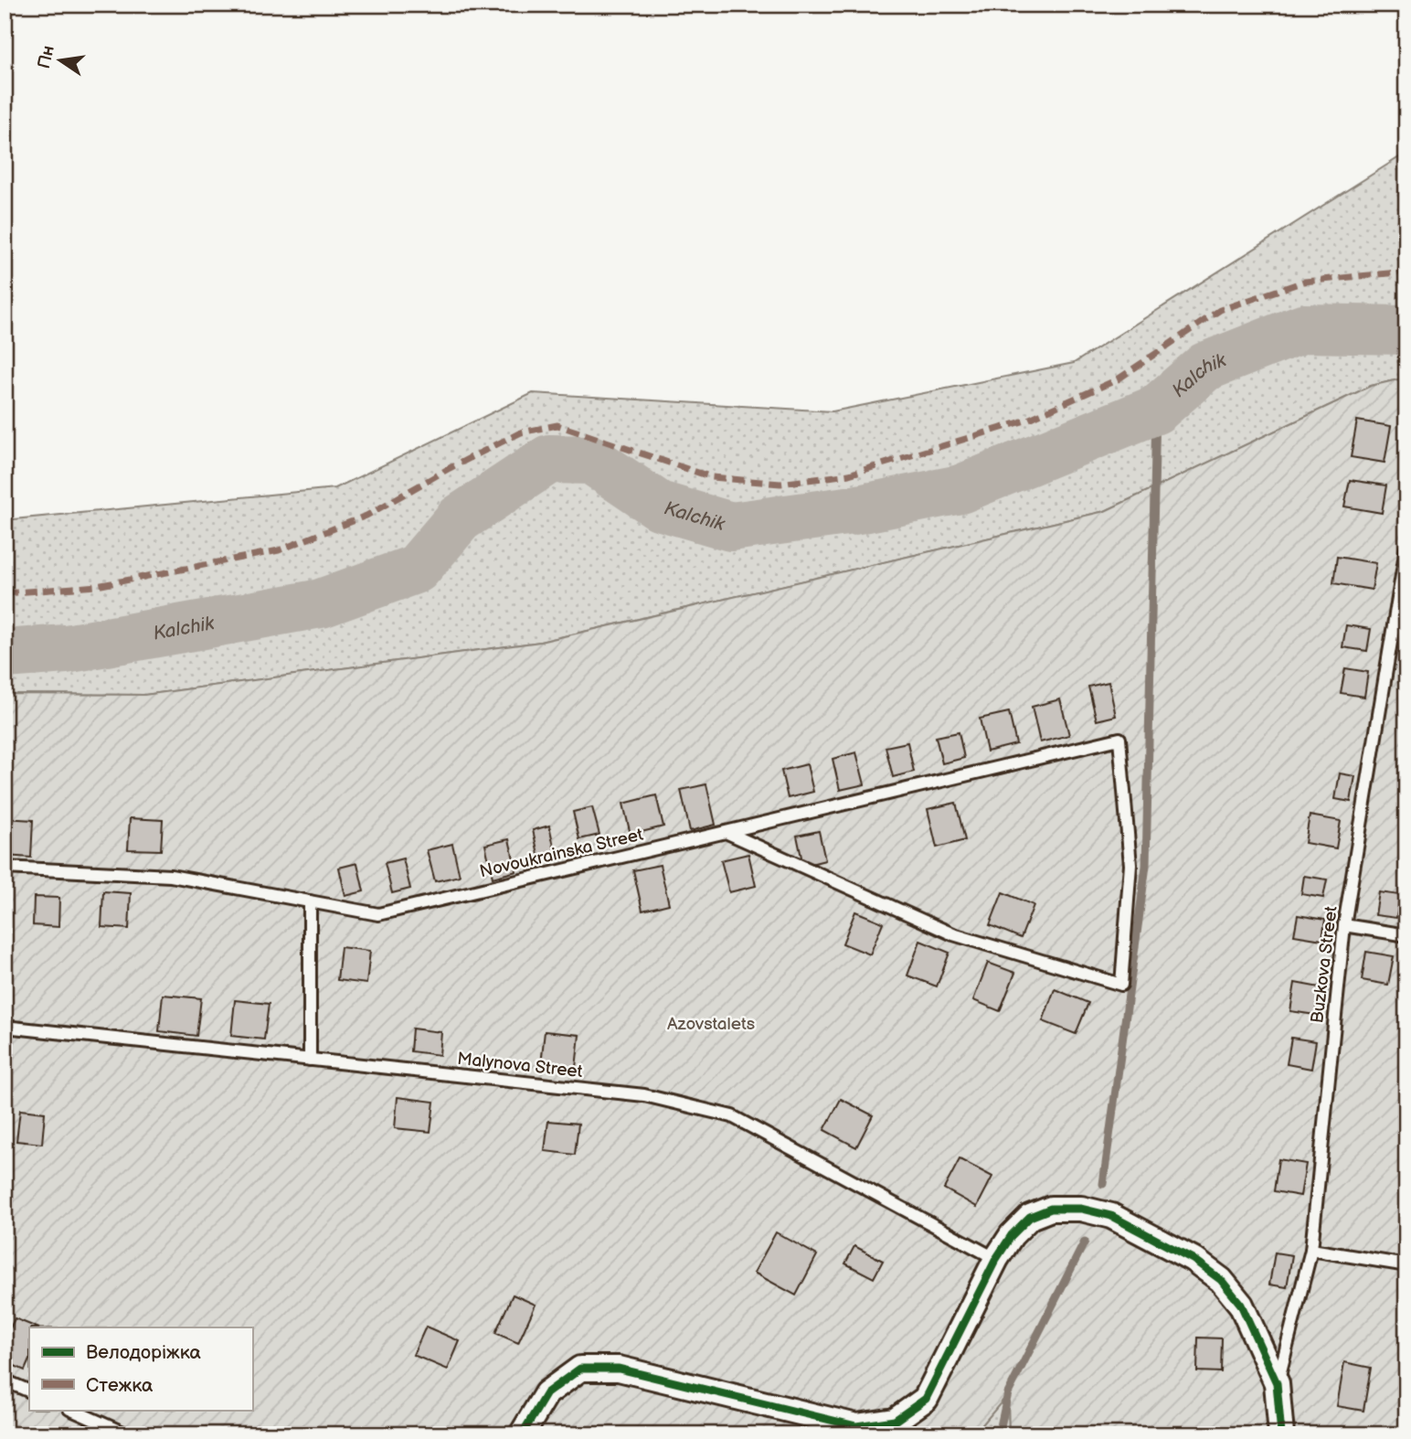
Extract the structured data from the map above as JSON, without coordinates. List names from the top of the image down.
{
  "streets": {
    "lane": ["Novoukrainska Street", "Buzkova Street", "Malynova Street"]
  },
  "water": ["Kalchik"],
  "parks": ["Azovstalets"],
  "legend": ["Велодоріжка", "Стежка"],
  "north": "left"
}
